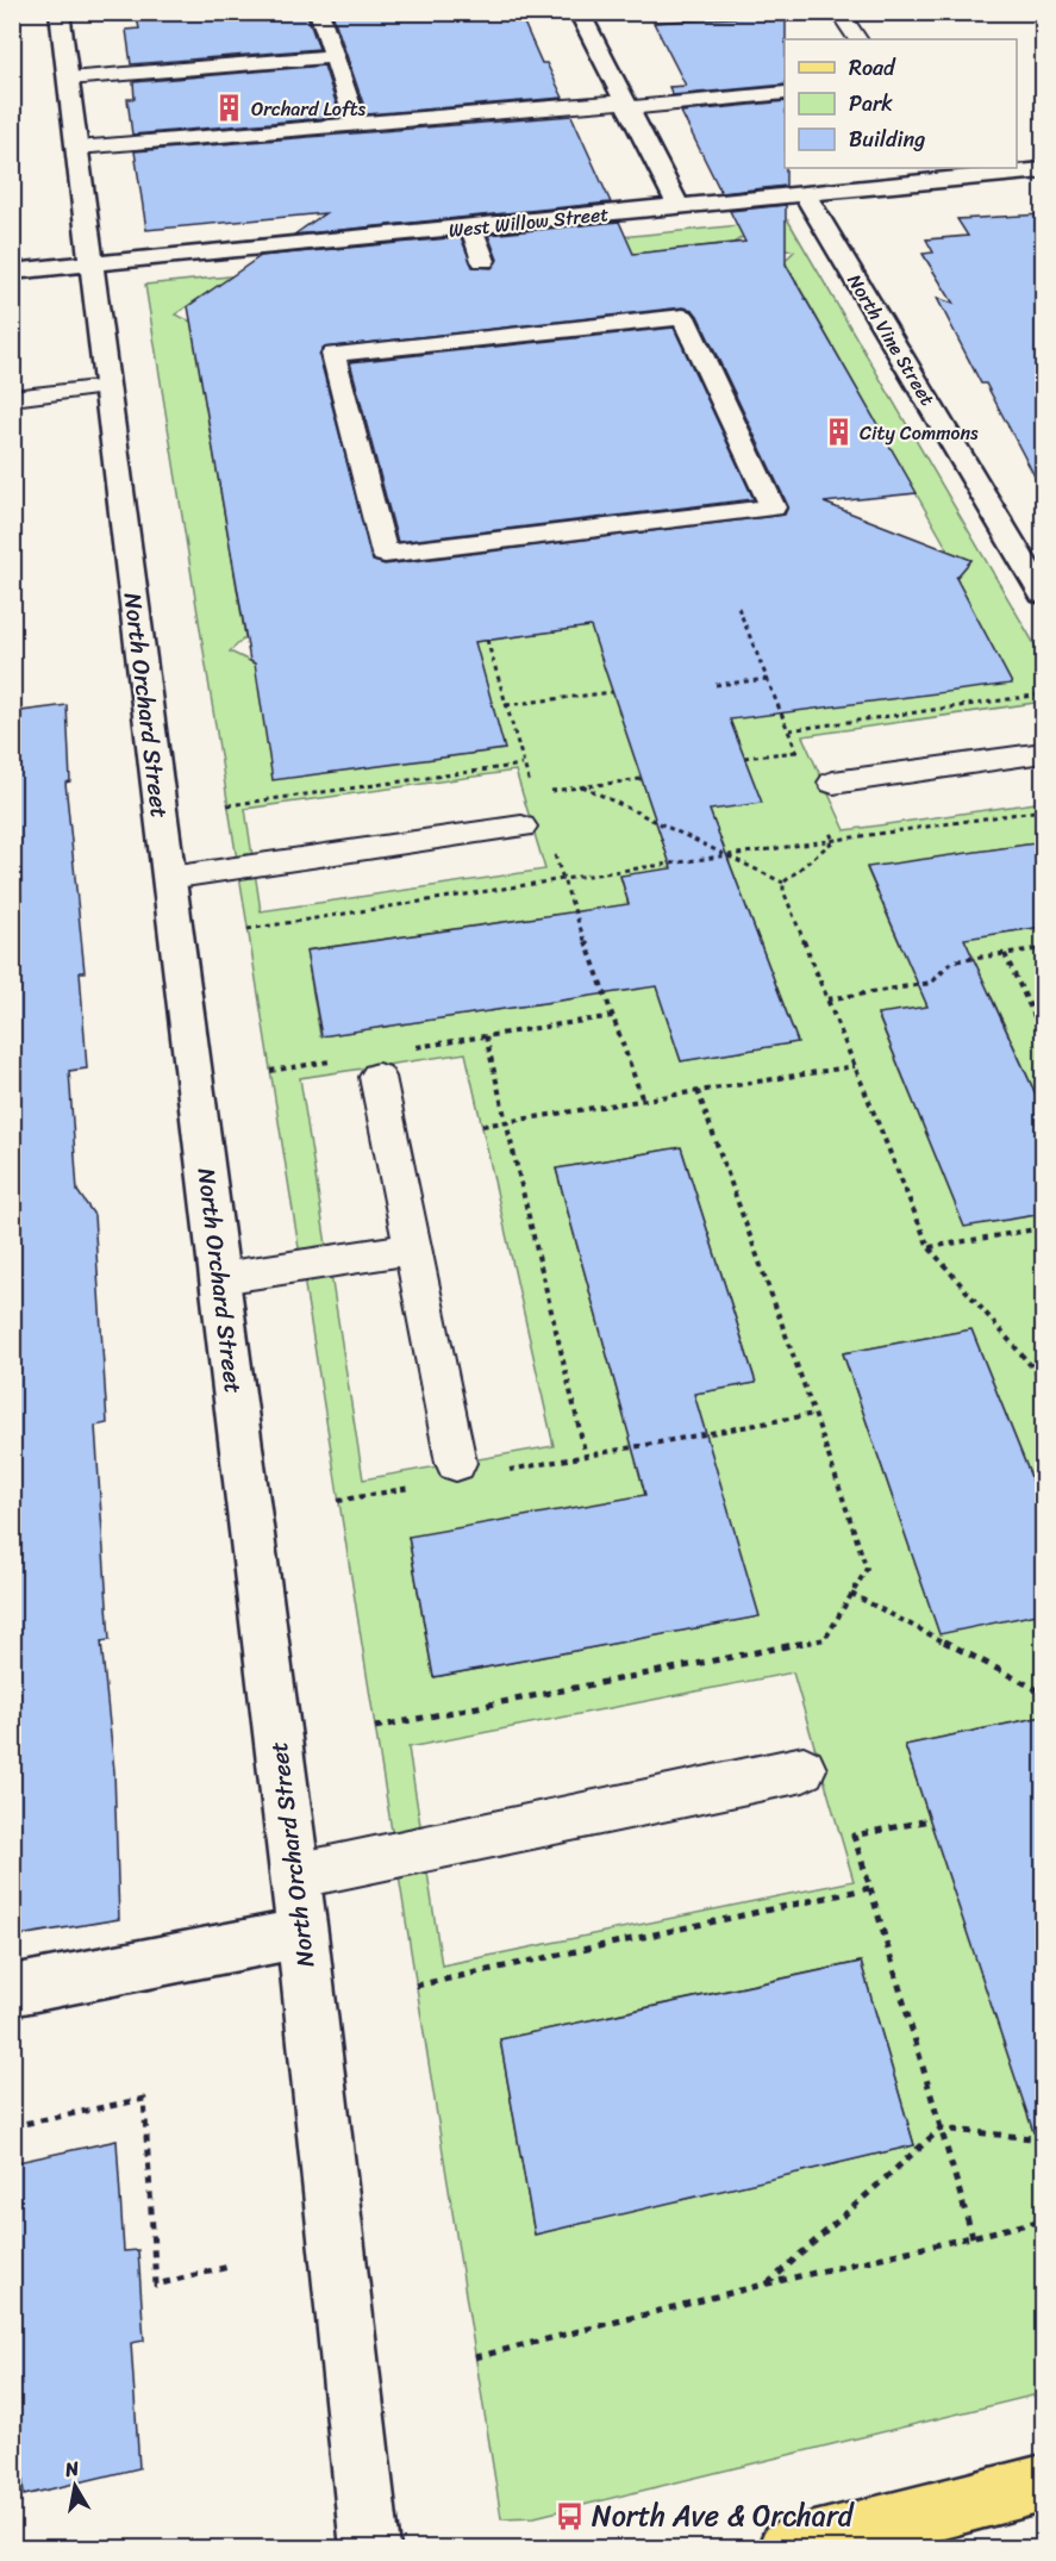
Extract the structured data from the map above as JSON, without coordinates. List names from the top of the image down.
{
  "streets": {
    "street": ["West Willow Street", "North Vine Street", "North Orchard Street"]
  },
  "crossings": [
    ["West Willow Street", "North Vine Street"],
    ["West Willow Street", "North Orchard Street"]
  ],
  "places": {
    "building": ["Orchard Lofts", "City Commons"],
    "bus stop": ["North Ave & Orchard"]
  },
  "legend": ["Road", "Park", "Building"],
  "north": "top"
}
